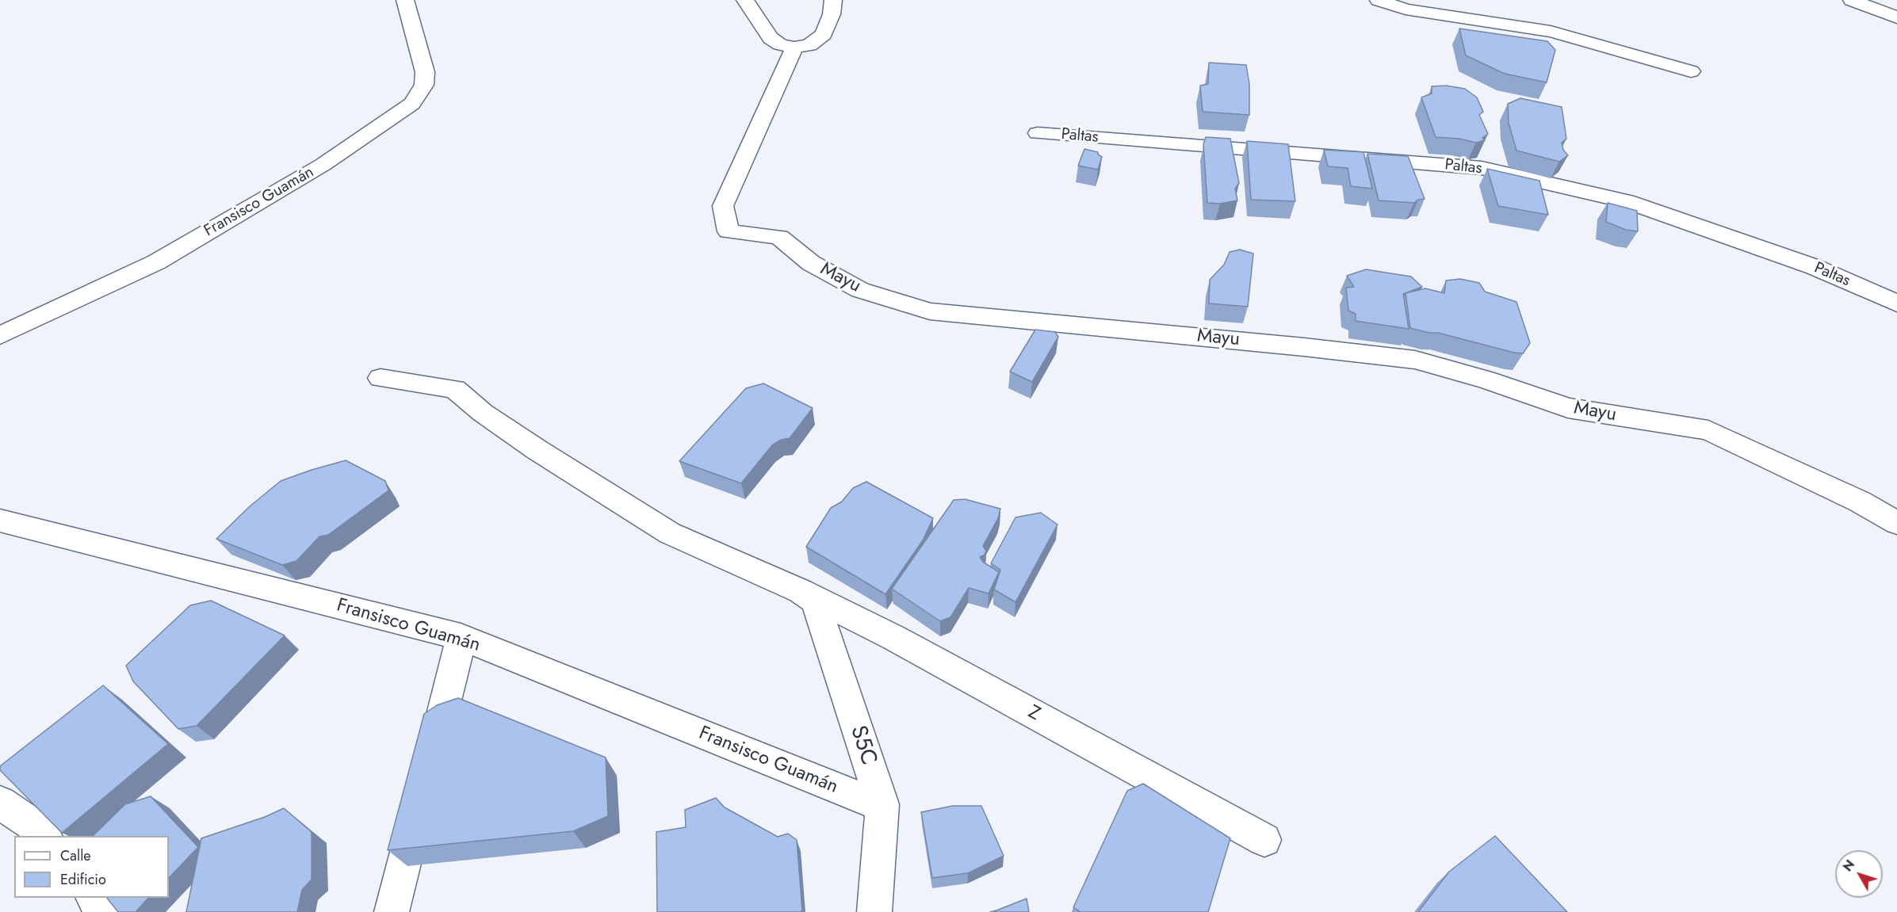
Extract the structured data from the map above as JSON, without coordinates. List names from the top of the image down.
{
  "streets": {
    "street": [
      "Paltas",
      "Fransisco Guamán",
      "Mayu",
      "Z",
      "S5C"
    ]
  },
  "crossings": [
    ["Fransisco Guamán", "S5C"],
    ["Z", "S5C"]
  ],
  "legend": ["Calle", "Edificio"],
  "north": "top left"
}
